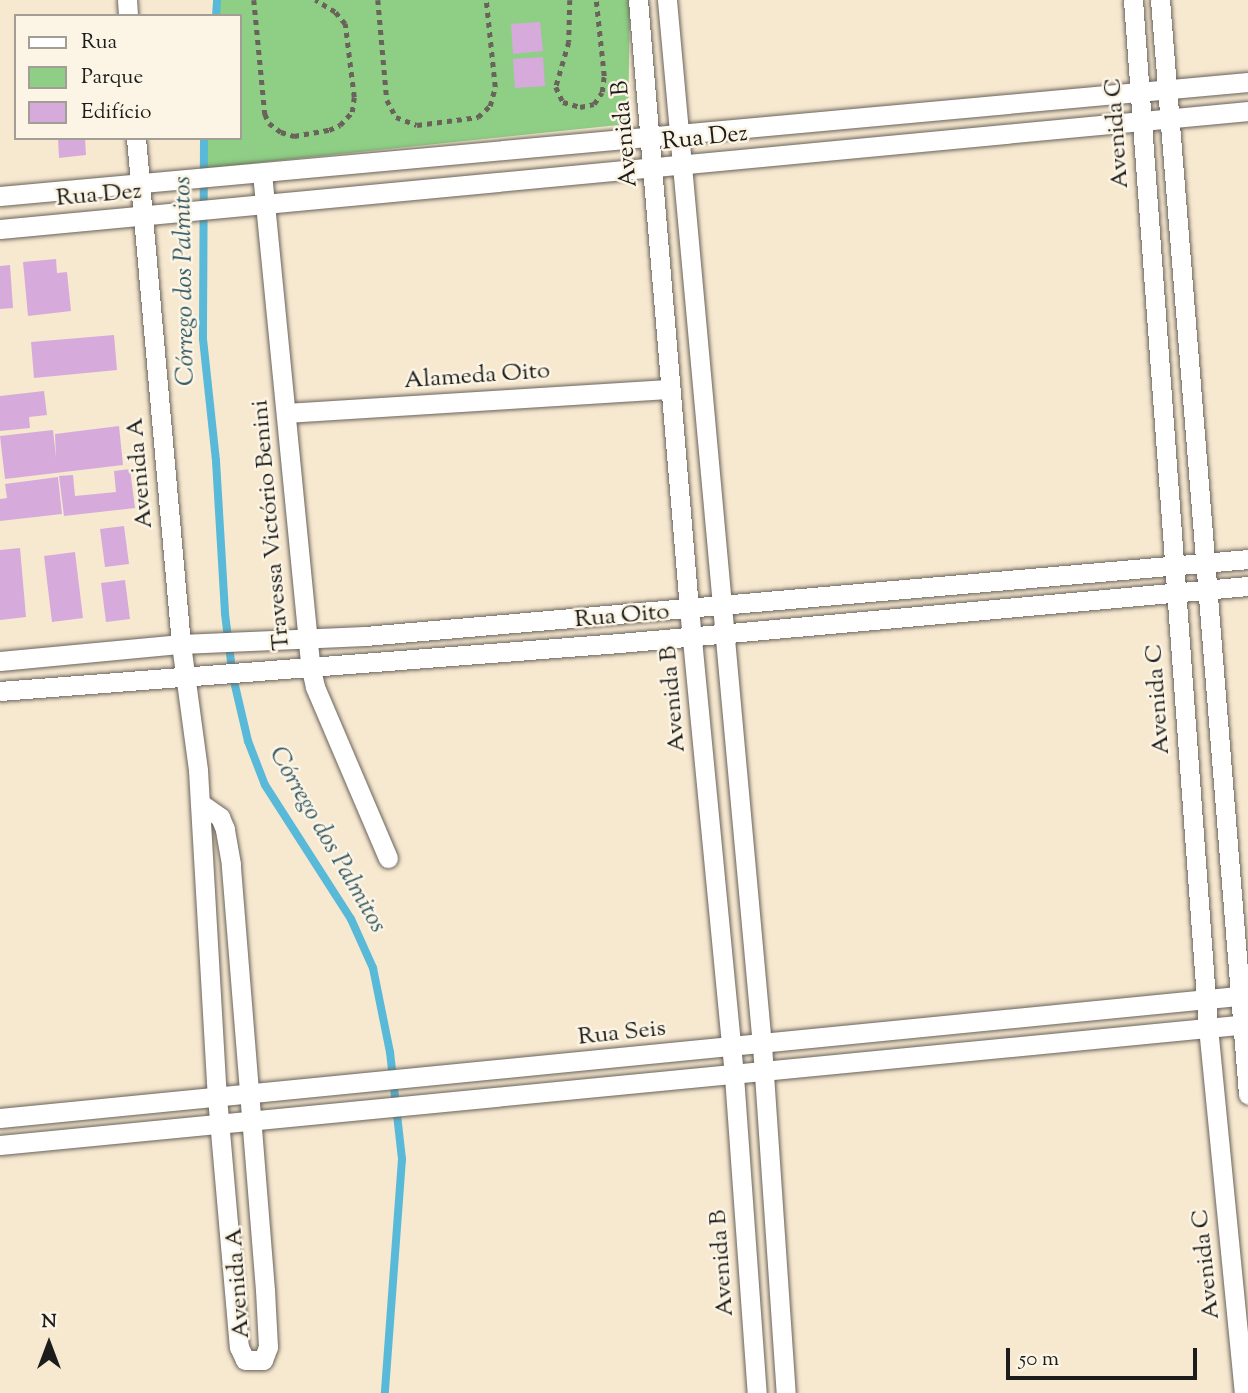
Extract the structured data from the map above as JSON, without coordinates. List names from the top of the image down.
{
  "streets": {
    "street": [
      "Avenida C",
      "Avenida B",
      "Rua Dez",
      "Alameda Oito",
      "Avenida A",
      "Travessa Victório Benini",
      "Rua Oito",
      "Rua Seis"
    ]
  },
  "crossings": [
    ["Avenida C", "Rua Dez"],
    ["Avenida C", "Rua Oito"],
    ["Avenida C", "Rua Seis"],
    ["Avenida B", "Rua Dez"],
    ["Avenida B", "Alameda Oito"],
    ["Avenida B", "Rua Oito"],
    ["Avenida B", "Rua Seis"],
    ["Rua Dez", "Avenida A"],
    ["Rua Dez", "Travessa Victório Benini"],
    ["Alameda Oito", "Travessa Victório Benini"],
    ["Avenida A", "Rua Oito"],
    ["Avenida A", "Rua Seis"],
    ["Travessa Victório Benini", "Rua Oito"]
  ],
  "water": ["Córrego dos Palmitos"],
  "legend": ["Rua", "Parque", "Edifício"],
  "scale_bar": "50 m",
  "north": "top"
}
